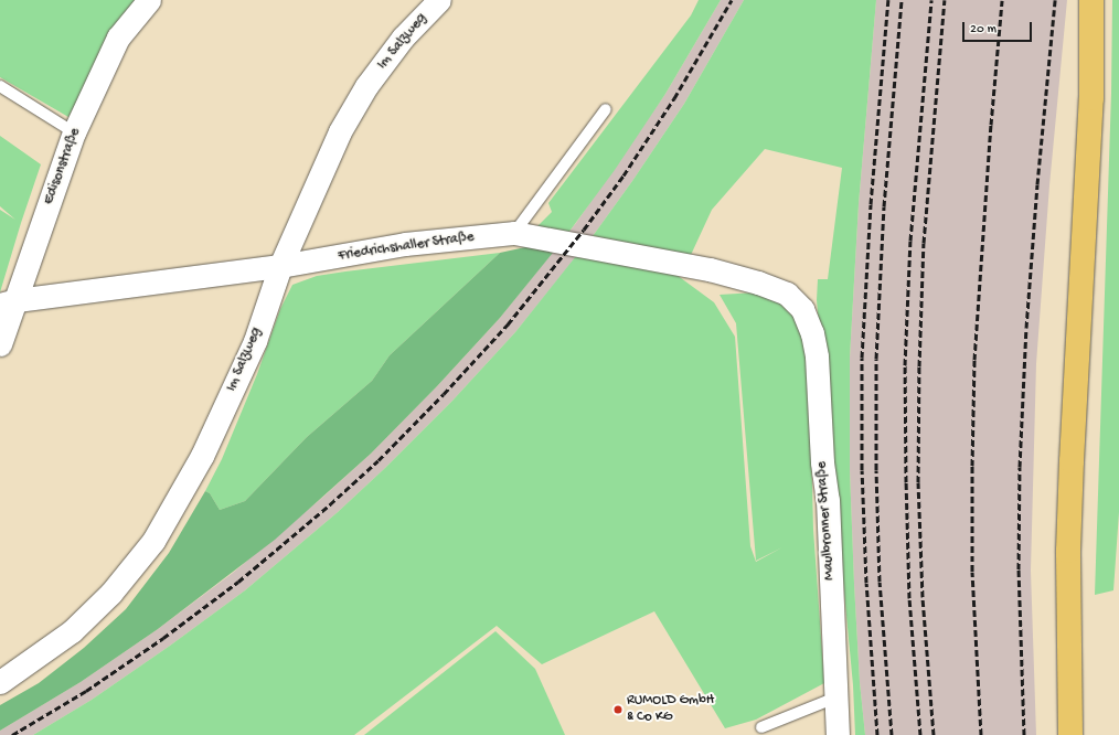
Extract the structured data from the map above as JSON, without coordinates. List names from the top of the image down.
{
  "streets": {
    "street": [
      "Im Salzweg",
      "Edisonstraße",
      "Friedrichshaller Straße",
      "Maulbronner Straße"
    ]
  },
  "crossings": [
    ["Im Salzweg", "Friedrichshaller Straße"],
    ["Edisonstraße", "Friedrichshaller Straße"],
    ["Friedrichshaller Straße", "Maulbronner Straße"]
  ],
  "places": ["RUMOLD GmbH & Co KG"],
  "scale_bar": "20 m"
}
